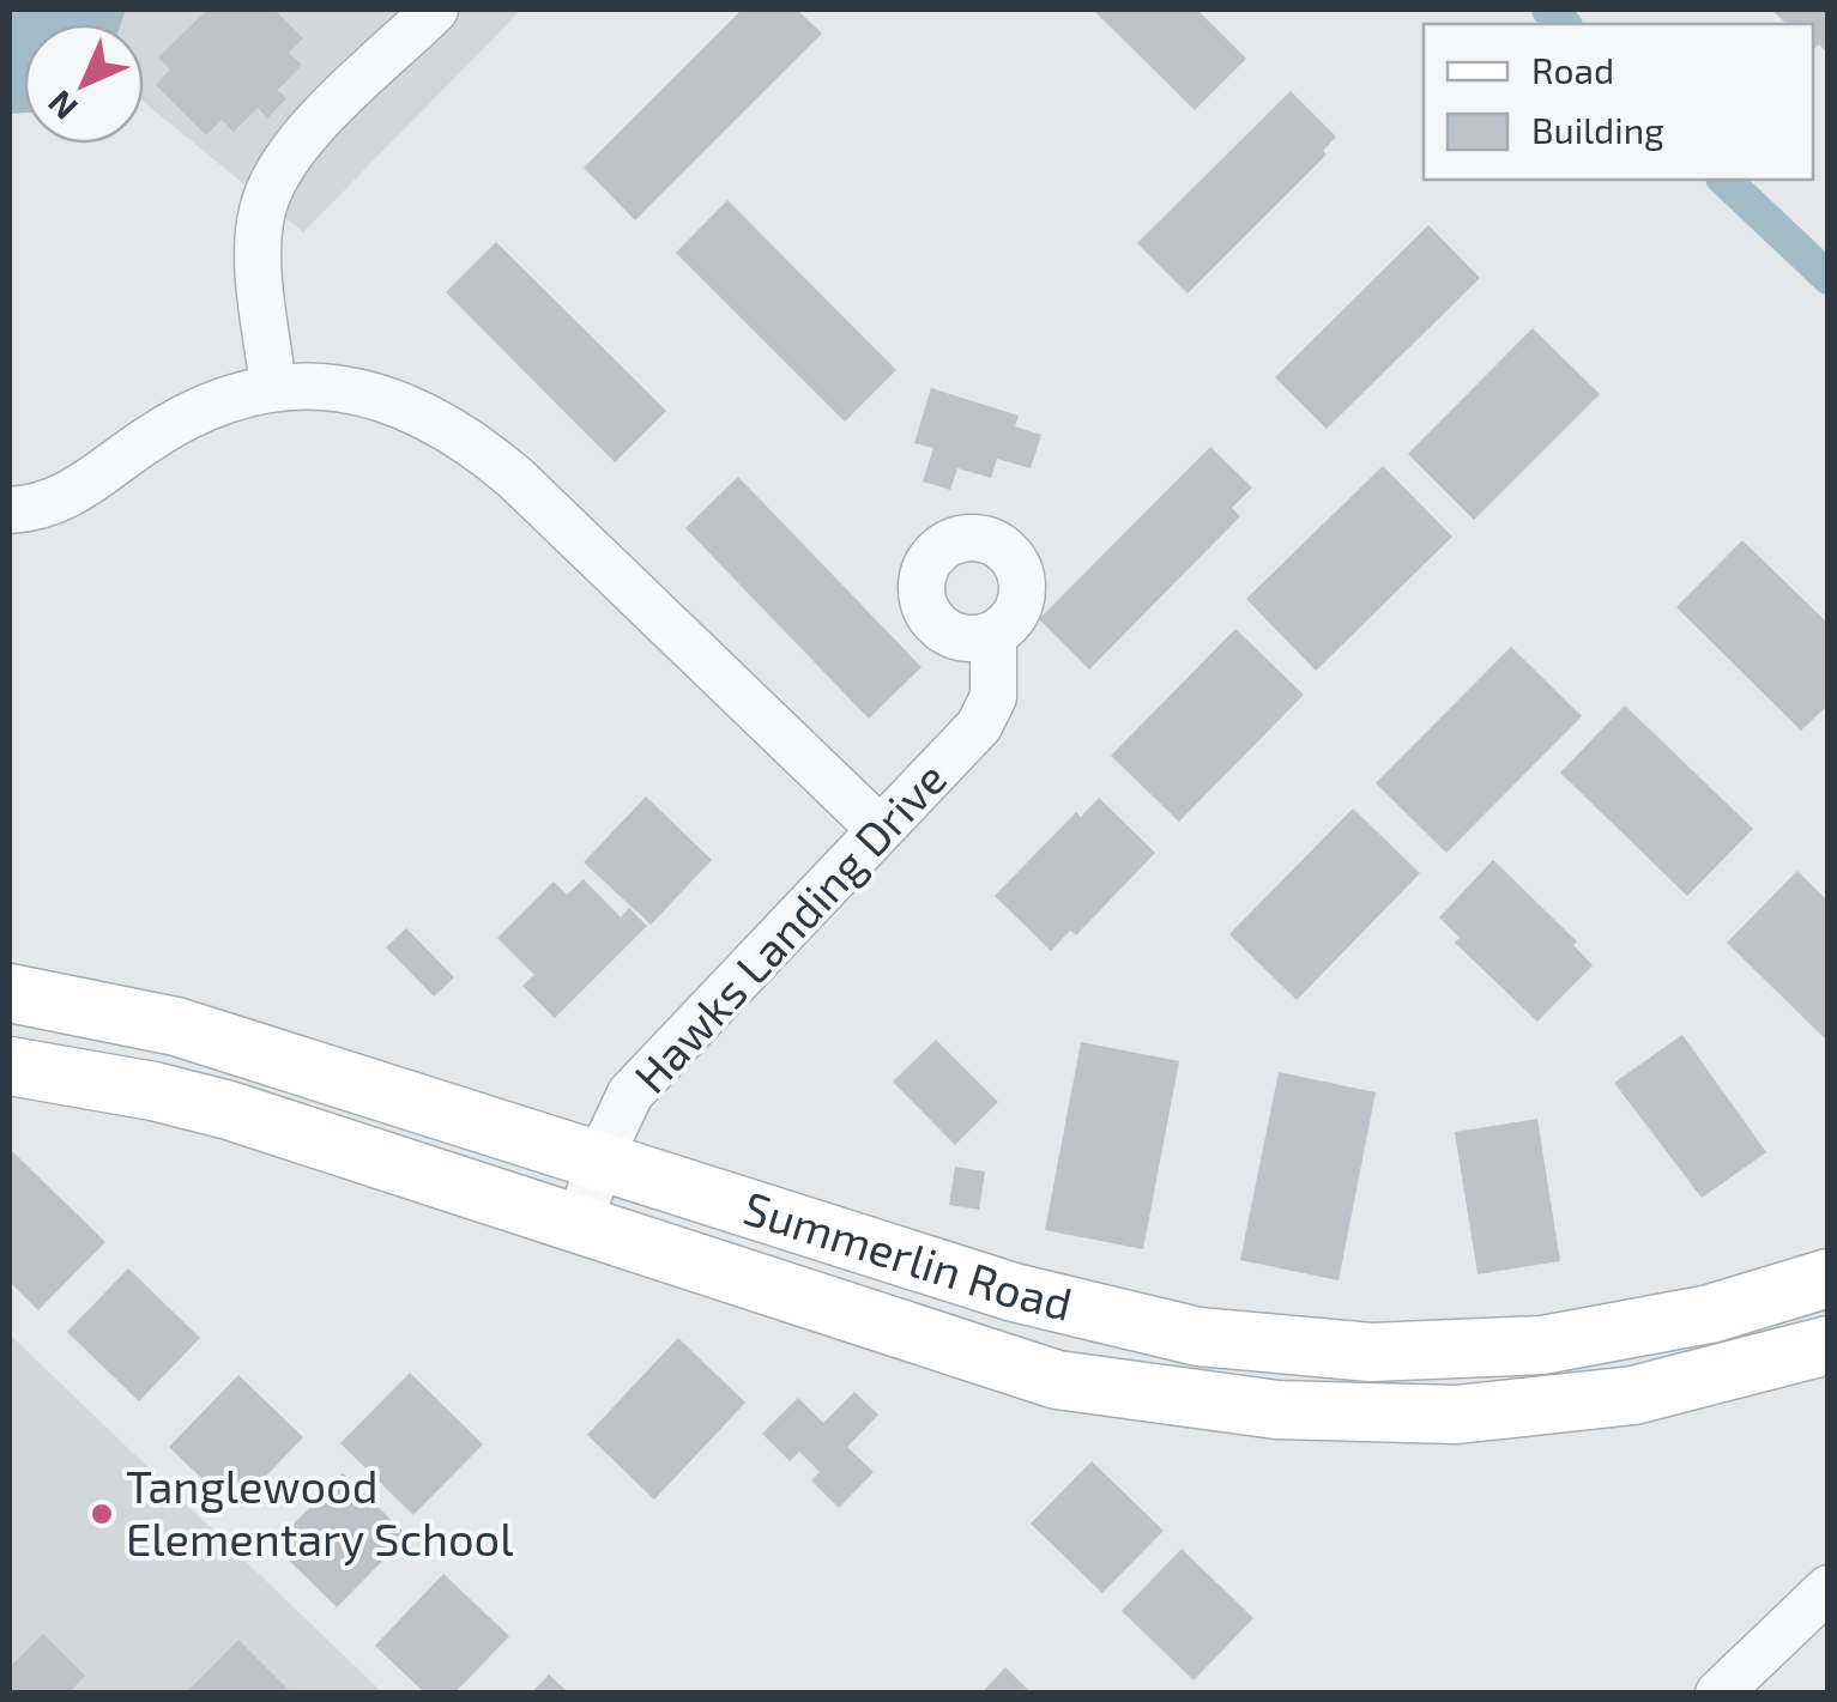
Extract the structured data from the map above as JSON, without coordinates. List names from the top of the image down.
{
  "streets": {
    "main road": ["Summerlin Road"],
    "street": ["Hawks Landing Drive"]
  },
  "crossings": [
    ["Hawks Landing Drive", "Summerlin Road"]
  ],
  "places": ["Tanglewood Elementary School"],
  "legend": ["Road", "Building"],
  "north": "bottom left"
}
